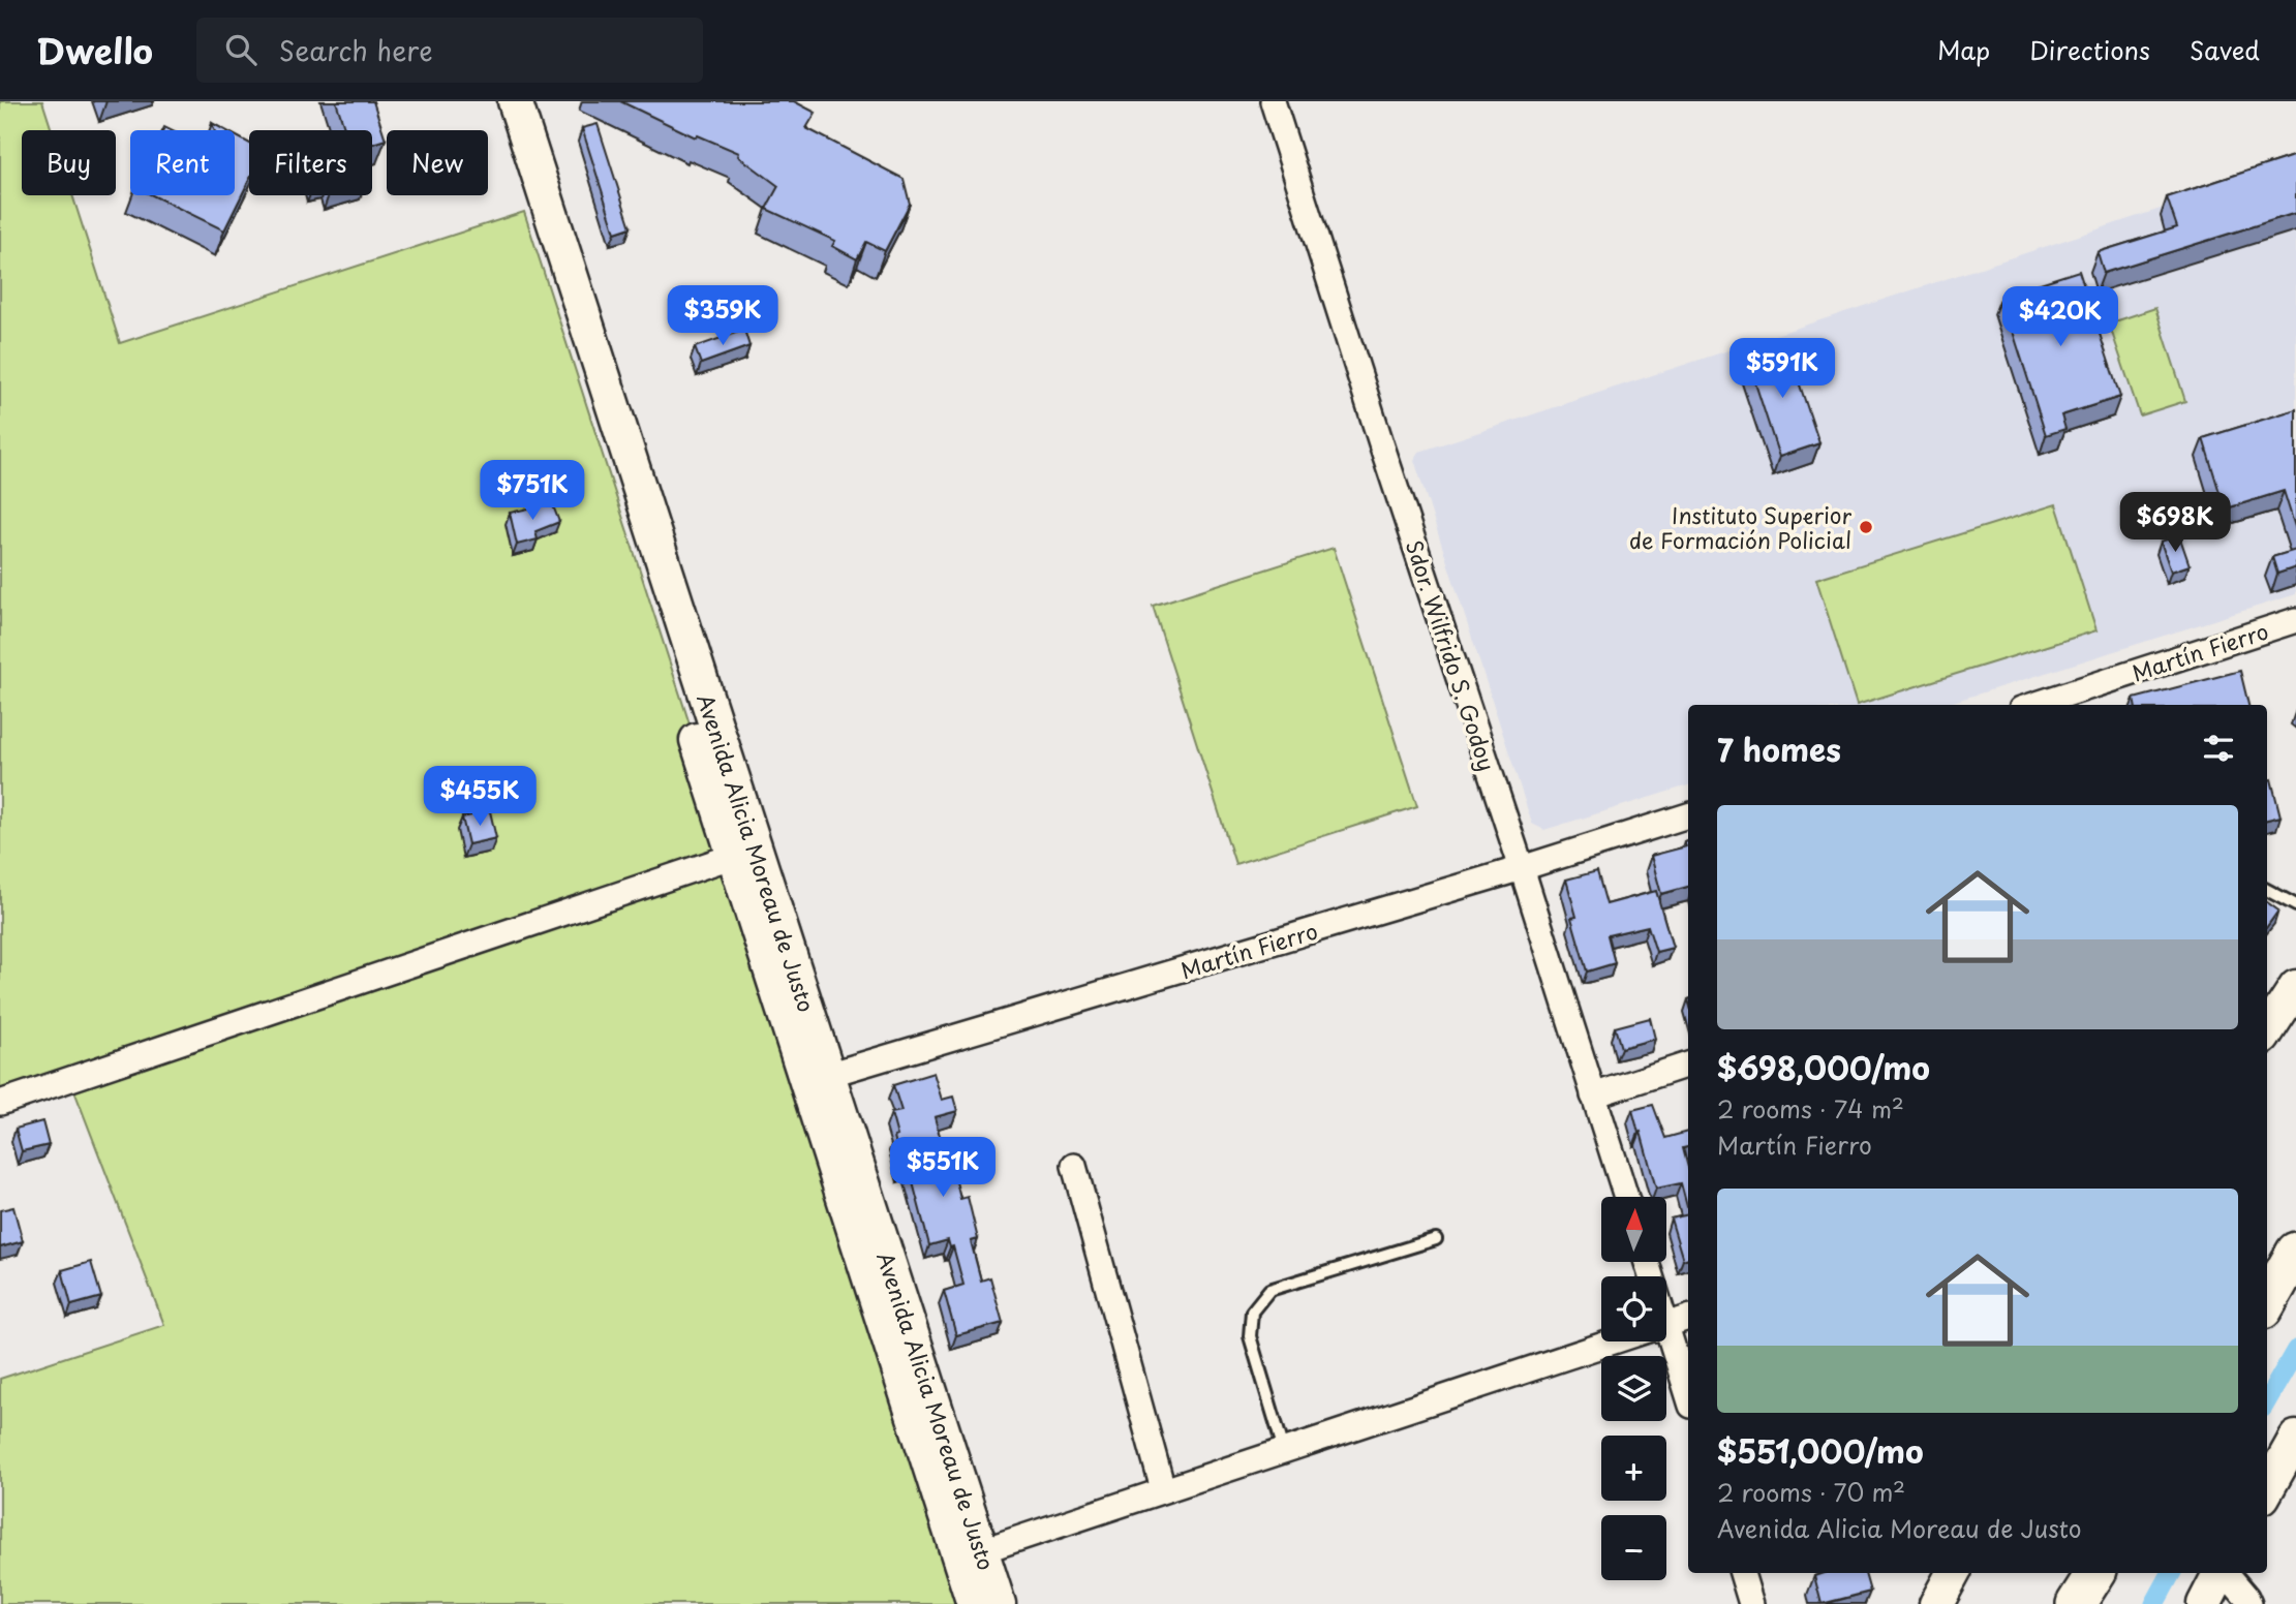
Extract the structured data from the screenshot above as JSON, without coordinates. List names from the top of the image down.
{
  "streets": {
    "main road": ["Avenida Alicia Moreau de Justo"],
    "street": ["Martín Fierro", "Sdor. Wilfrido S. Godoy"]
  },
  "crossings": [
    ["Martín Fierro", "Sdor. Wilfrido S. Godoy"],
    ["Martín Fierro", "Avenida Alicia Moreau de Justo"]
  ],
  "places": ["Instituto Superior de Formación Policial"],
  "north": "top",
  "page": {
    "header": "Dwello",
    "search": "Search here",
    "nav": ["Map", "Directions", "Saved"],
    "chip": [
      "Buy",
      "Rent",
      "Filters",
      "New"
    ],
    "price": [
      "$359K",
      "$420K",
      "$591K",
      "$751K",
      "$698K",
      "$455K",
      "$551K"
    ],
    "heading": "7 homes",
    "list": [
      {
        "name": "$698,000/mo",
        "note": "2 rooms · 74 m² · Martín Fierro"
      },
      {
        "name": "$551,000/mo",
        "note": "2 rooms · 70 m² · Avenida Alicia Moreau de Justo"
      }
    ],
    "map_buttons": ["+", "−"]
  }
}
